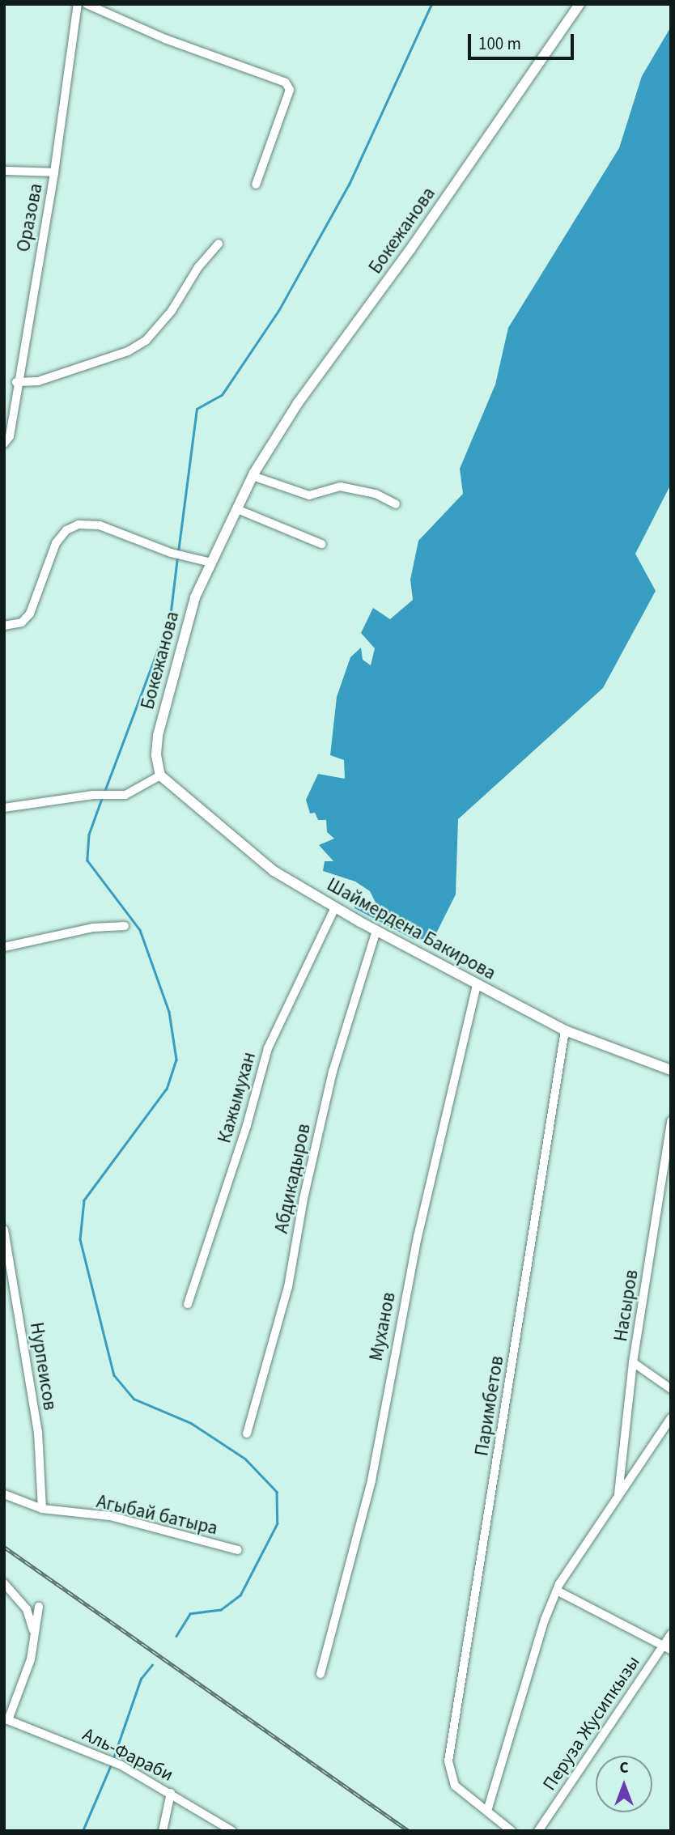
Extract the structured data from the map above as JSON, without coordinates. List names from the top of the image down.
{
  "streets": {
    "street": [
      "Оразова",
      "Бокежанова",
      "Шаймердена Бакирова",
      "Кажымухан",
      "Абдикадыров",
      "Насыров",
      "Муханов",
      "Нурпеисов",
      "Паримбетов",
      "Агыбай батыра",
      "Перуза Жусипкызы",
      "Аль-Фараби"
    ]
  },
  "crossings": [
    ["Бокежанова", "Шаймердена Бакирова"],
    ["Шаймердена Бакирова", "Кажымухан"],
    ["Шаймердена Бакирова", "Абдикадыров"],
    ["Шаймердена Бакирова", "Муханов"],
    ["Шаймердена Бакирова", "Паримбетов"],
    ["Нурпеисов", "Агыбай батыра"]
  ],
  "scale_bar": "100 m",
  "north": "top"
}
